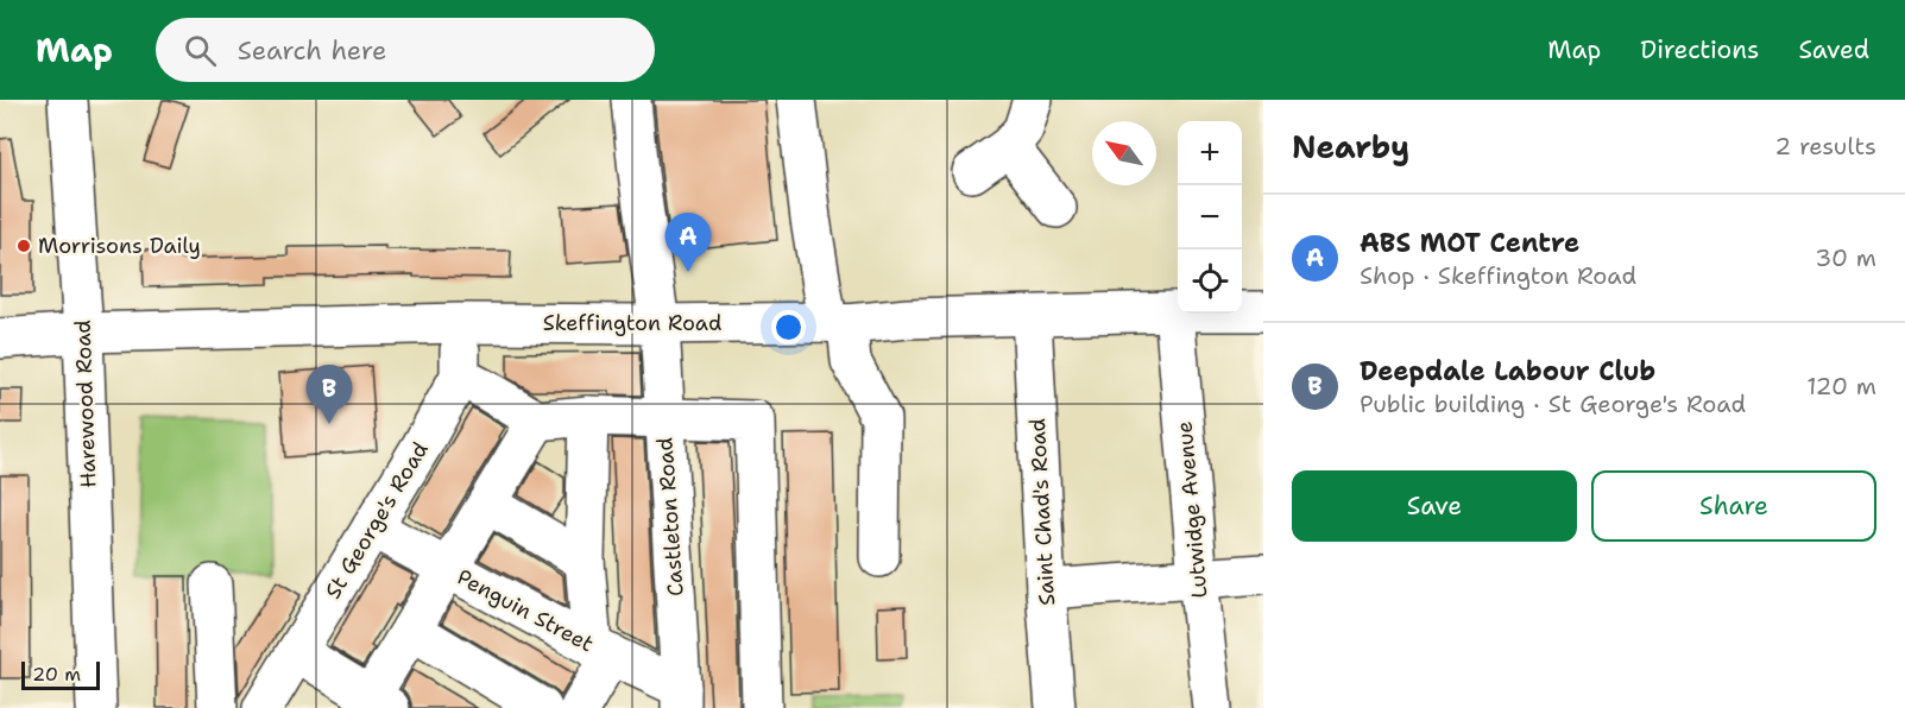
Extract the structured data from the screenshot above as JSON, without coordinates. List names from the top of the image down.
{
  "streets": {
    "street": [
      "Skeffington Road",
      "Harewood Road",
      "Lutwidge Avenue",
      "Saint Chad's Road",
      "Castleton Road",
      "St George's Road",
      "Penguin Street"
    ]
  },
  "crossings": [
    ["Skeffington Road", "Harewood Road"],
    ["Skeffington Road", "Lutwidge Avenue"],
    ["Skeffington Road", "Saint Chad's Road"],
    ["Skeffington Road", "Castleton Road"],
    ["Skeffington Road", "St George's Road"],
    ["Castleton Road", "Penguin Street"],
    ["St George's Road", "Penguin Street"]
  ],
  "places": ["Morrisons Daily"],
  "scale_bar": "20 m",
  "north": "top left",
  "page": {
    "header": "Map",
    "search": "Search here",
    "nav": ["Map", "Directions", "Saved"],
    "heading": ["Nearby", "2 results"],
    "map_buttons": ["+", "−"],
    "list": [
      {
        "mark": "A",
        "name": "ABS MOT Centre",
        "note": "Shop · Skeffington Road",
        "value": "30 m"
      },
      {
        "mark": "B",
        "name": "Deepdale Labour Club",
        "note": "Public building · St George's Road",
        "value": "120 m"
      }
    ],
    "pins": ["A", "B"],
    "buttons": ["Save", "Share"],
    "scale": "20 m"
  }
}
